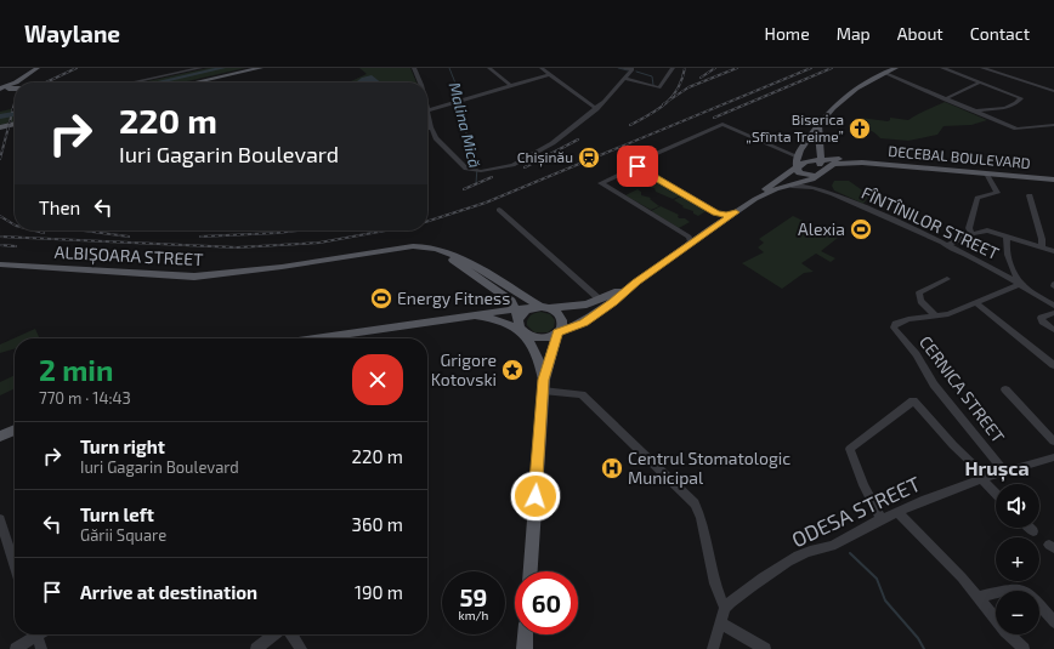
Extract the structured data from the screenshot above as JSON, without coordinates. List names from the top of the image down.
{
  "streets": {
    "main road": ["DECEBAL BOULEVARD", "ALBIȘOARA STREET"],
    "street": ["FÎNTÎNILOR STREET", "CERNICA STREET", "ODESA STREET"]
  },
  "crossings": [
    ["DECEBAL BOULEVARD", "FÎNTÎNILOR STREET"],
    ["CERNICA STREET", "ODESA STREET"]
  ],
  "districts": ["Hrușca"],
  "water": ["Malina Mică"],
  "places": {
    "church": ["Biserica „Sfînta Treime”"],
    "station": ["Chișinău"],
    "sports": ["Alexia", "Energy Fitness"],
    "place": ["Grigore Kotovski"],
    "hospital": ["Centrul Stomatologic Municipal"]
  },
  "page": {
    "header": "Waylane",
    "nav": [
      "Home",
      "Map",
      "About",
      "Contact"
    ],
    "turn": ["220 m", "Iuri Gagarin Boulevard"],
    "then": "Then",
    "heading": ["2 min", "770 m · 14:43"],
    "list": [
      {
        "name": "Turn right",
        "note": "Iuri Gagarin Boulevard",
        "value": "220 m"
      },
      {
        "name": "Turn left",
        "note": "Gării Square",
        "value": "360 m"
      },
      {
        "name": "Arrive at destination",
        "value": "190 m"
      }
    ],
    "map_buttons": ["+", "−"],
    "speed": "59 km/h",
    "limit": "60"
  }
}
